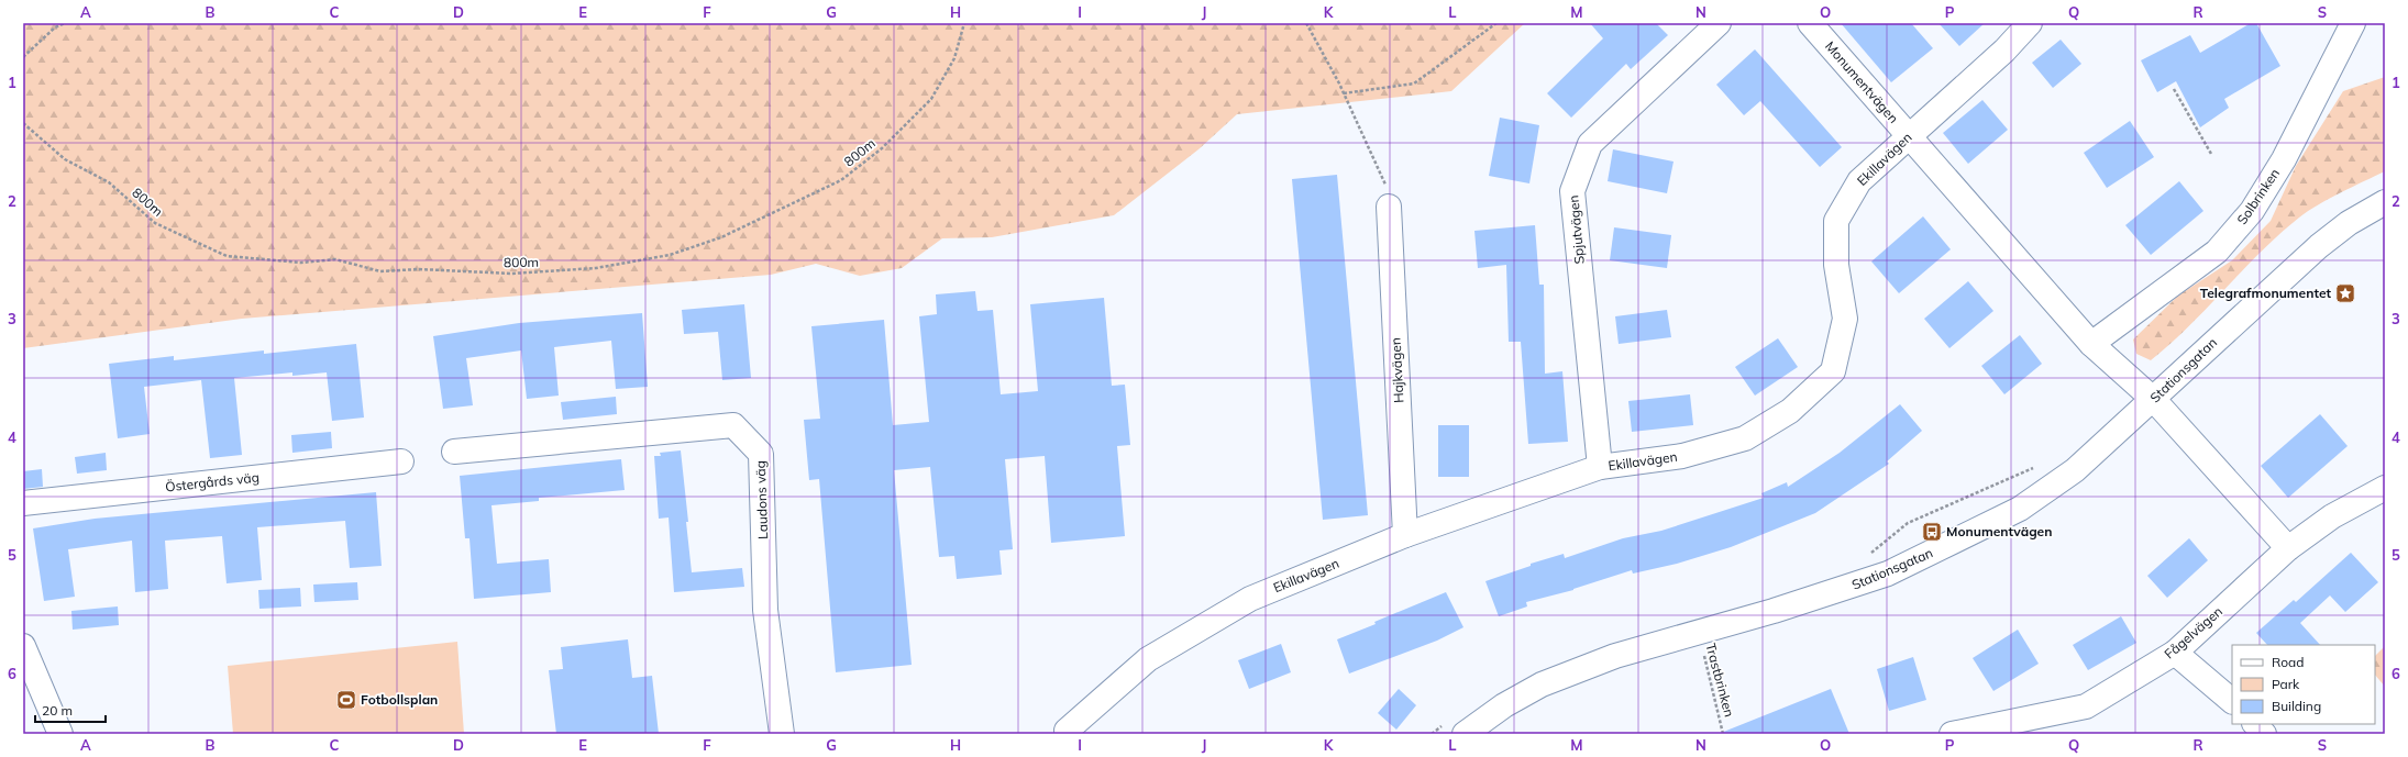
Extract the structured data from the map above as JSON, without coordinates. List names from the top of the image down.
{
  "streets": {
    "street": [
      "Monumentvägen",
      "Ekillavägen",
      "Solbrinken",
      "Spjutvägen",
      "Hajkvägen",
      "Stationsgatan",
      "Östergårds väg",
      "Laudons väg",
      "Fågelvägen"
    ],
    "path": ["800m", "Trastbrinken"]
  },
  "crossings": [
    ["Monumentvägen", "Ekillavägen"],
    ["Monumentvägen", "Solbrinken"],
    ["Monumentvägen", "Stationsgatan"],
    ["Monumentvägen", "Fågelvägen"],
    ["Ekillavägen", "Spjutvägen"],
    ["Ekillavägen", "Hajkvägen"],
    ["Stationsgatan", "Trastbrinken"]
  ],
  "places": {
    "place": ["Telegrafmonumentet"],
    "bus stop": ["Monumentvägen"],
    "sports": ["Fotbollsplan"]
  },
  "legend": ["Road", "Park", "Building"],
  "scale_bar": "20 m",
  "grid": {
    "columns": [
      "A",
      "B",
      "C",
      "D",
      "E",
      "F",
      "G",
      "H",
      "I",
      "J",
      "K",
      "L",
      "M",
      "N",
      "O",
      "P",
      "Q",
      "R",
      "S"
    ],
    "rows": [
      "1",
      "2",
      "3",
      "4",
      "5",
      "6"
    ]
  }
}
